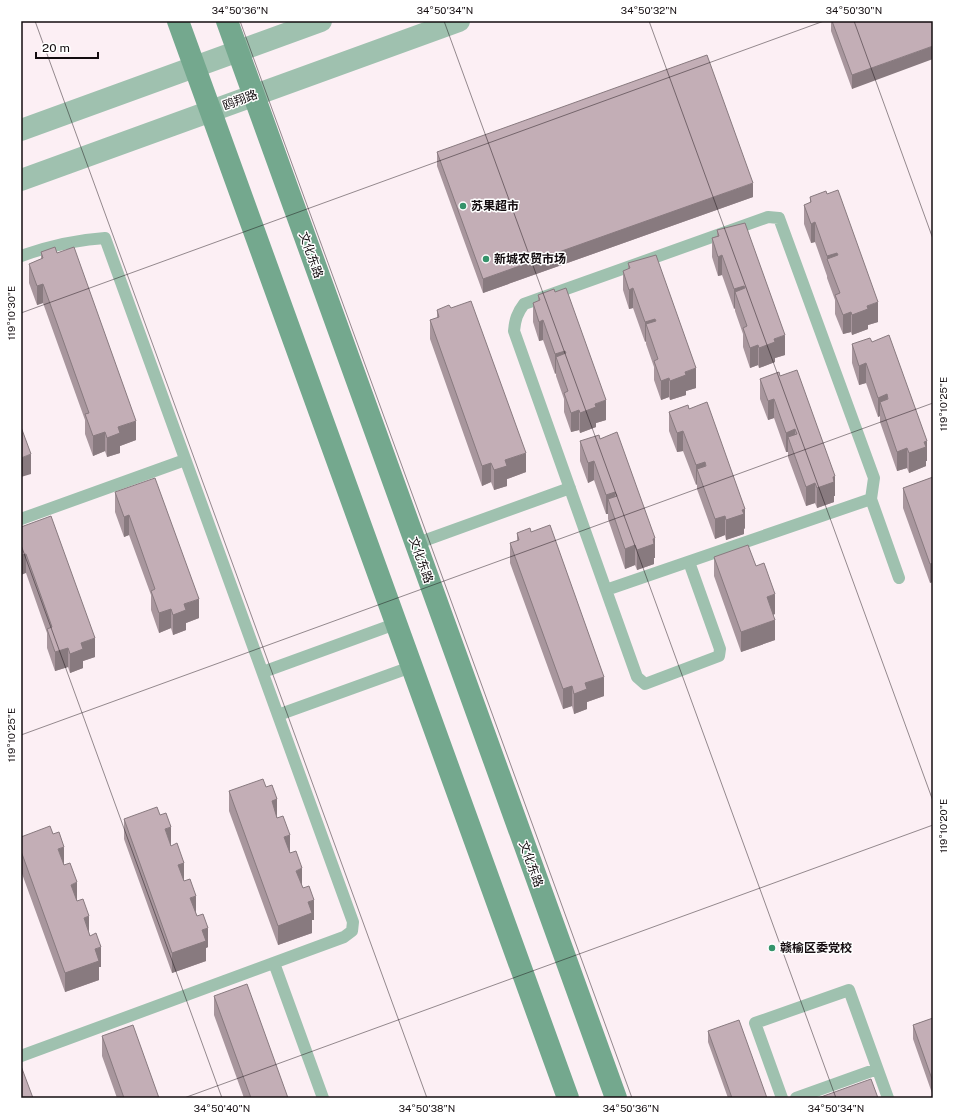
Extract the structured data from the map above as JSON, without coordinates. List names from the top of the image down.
{
  "streets": {
    "main road": ["文化东路"],
    "street": ["鸥翔路"]
  },
  "crossings": [
    ["鸥翔路", "文化东路"]
  ],
  "places": ["苏果超市", "新城农贸市场", "赣榆区委党校"],
  "scale_bar": "20 m",
  "coordinates": [
    "34°50'36\"N",
    "34°50'34\"N",
    "34°50'32\"N",
    "34°50'30\"N",
    "119°10'30\"E",
    "119°10'25\"E",
    "119°10'20\"E",
    "34°50'40\"N",
    "34°50'38\"N"
  ]
}
